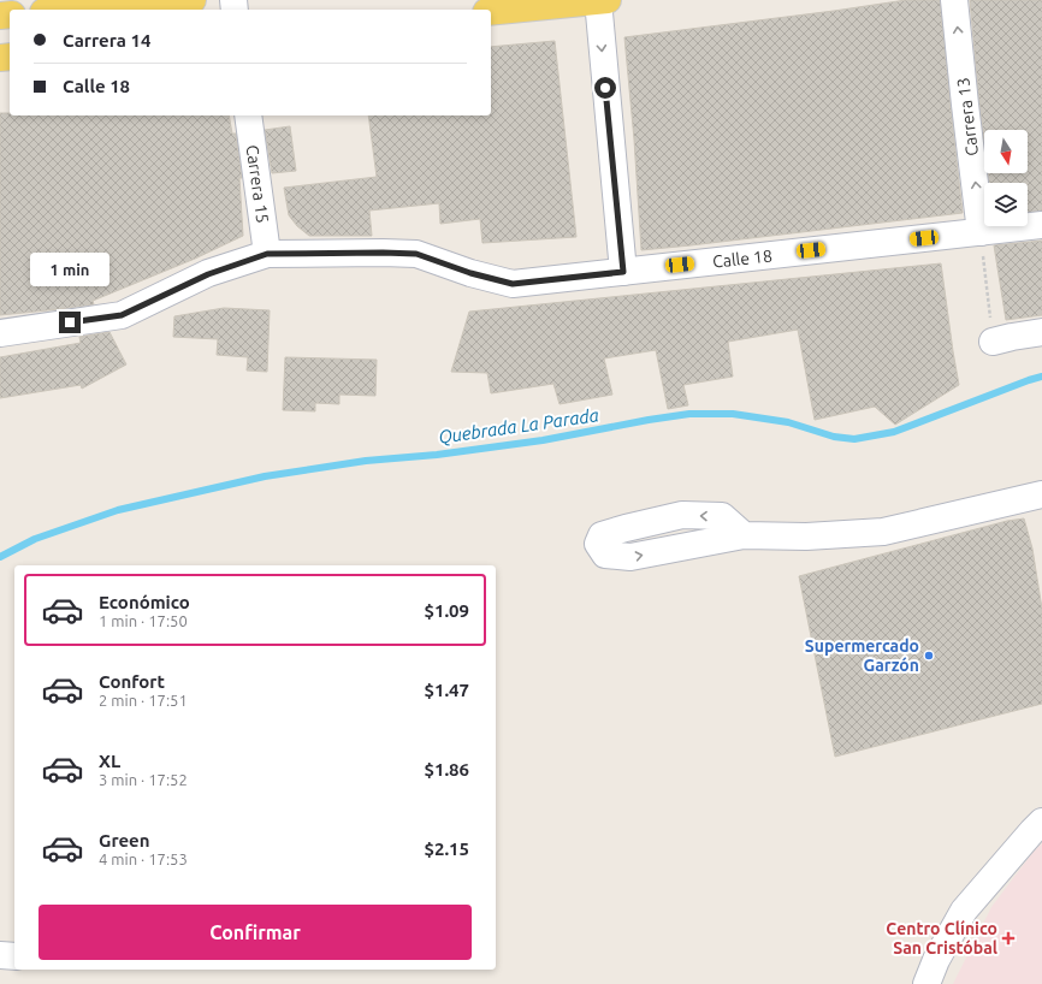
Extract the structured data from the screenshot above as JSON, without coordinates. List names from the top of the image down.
{
  "streets": {
    "street": ["Carrera 13", "Carrera 15", "Calle 18"]
  },
  "crossings": [
    ["Carrera 13", "Calle 18"],
    ["Carrera 15", "Calle 18"]
  ],
  "one_way": ["Carrera 13"],
  "water": ["Quebrada La Parada"],
  "places": {
    "other": ["Supermercado Garzón"],
    "health": ["Centro Clínico San Cristóbal"]
  },
  "north": "bottom",
  "page": {
    "banner": ["Carrera 14", "Calle 18"],
    "bubble": "1 min",
    "list": [
      {
        "name": "Económico",
        "note": "1 min · 17:50",
        "value": "$1.09"
      },
      {
        "name": "Confort",
        "note": "2 min · 17:51",
        "value": "$1.47"
      },
      {
        "name": "XL",
        "note": "3 min · 17:52",
        "value": "$1.86"
      },
      {
        "name": "Green",
        "note": "4 min · 17:53",
        "value": "$2.15"
      }
    ],
    "buttons": "Confirmar"
  }
}
